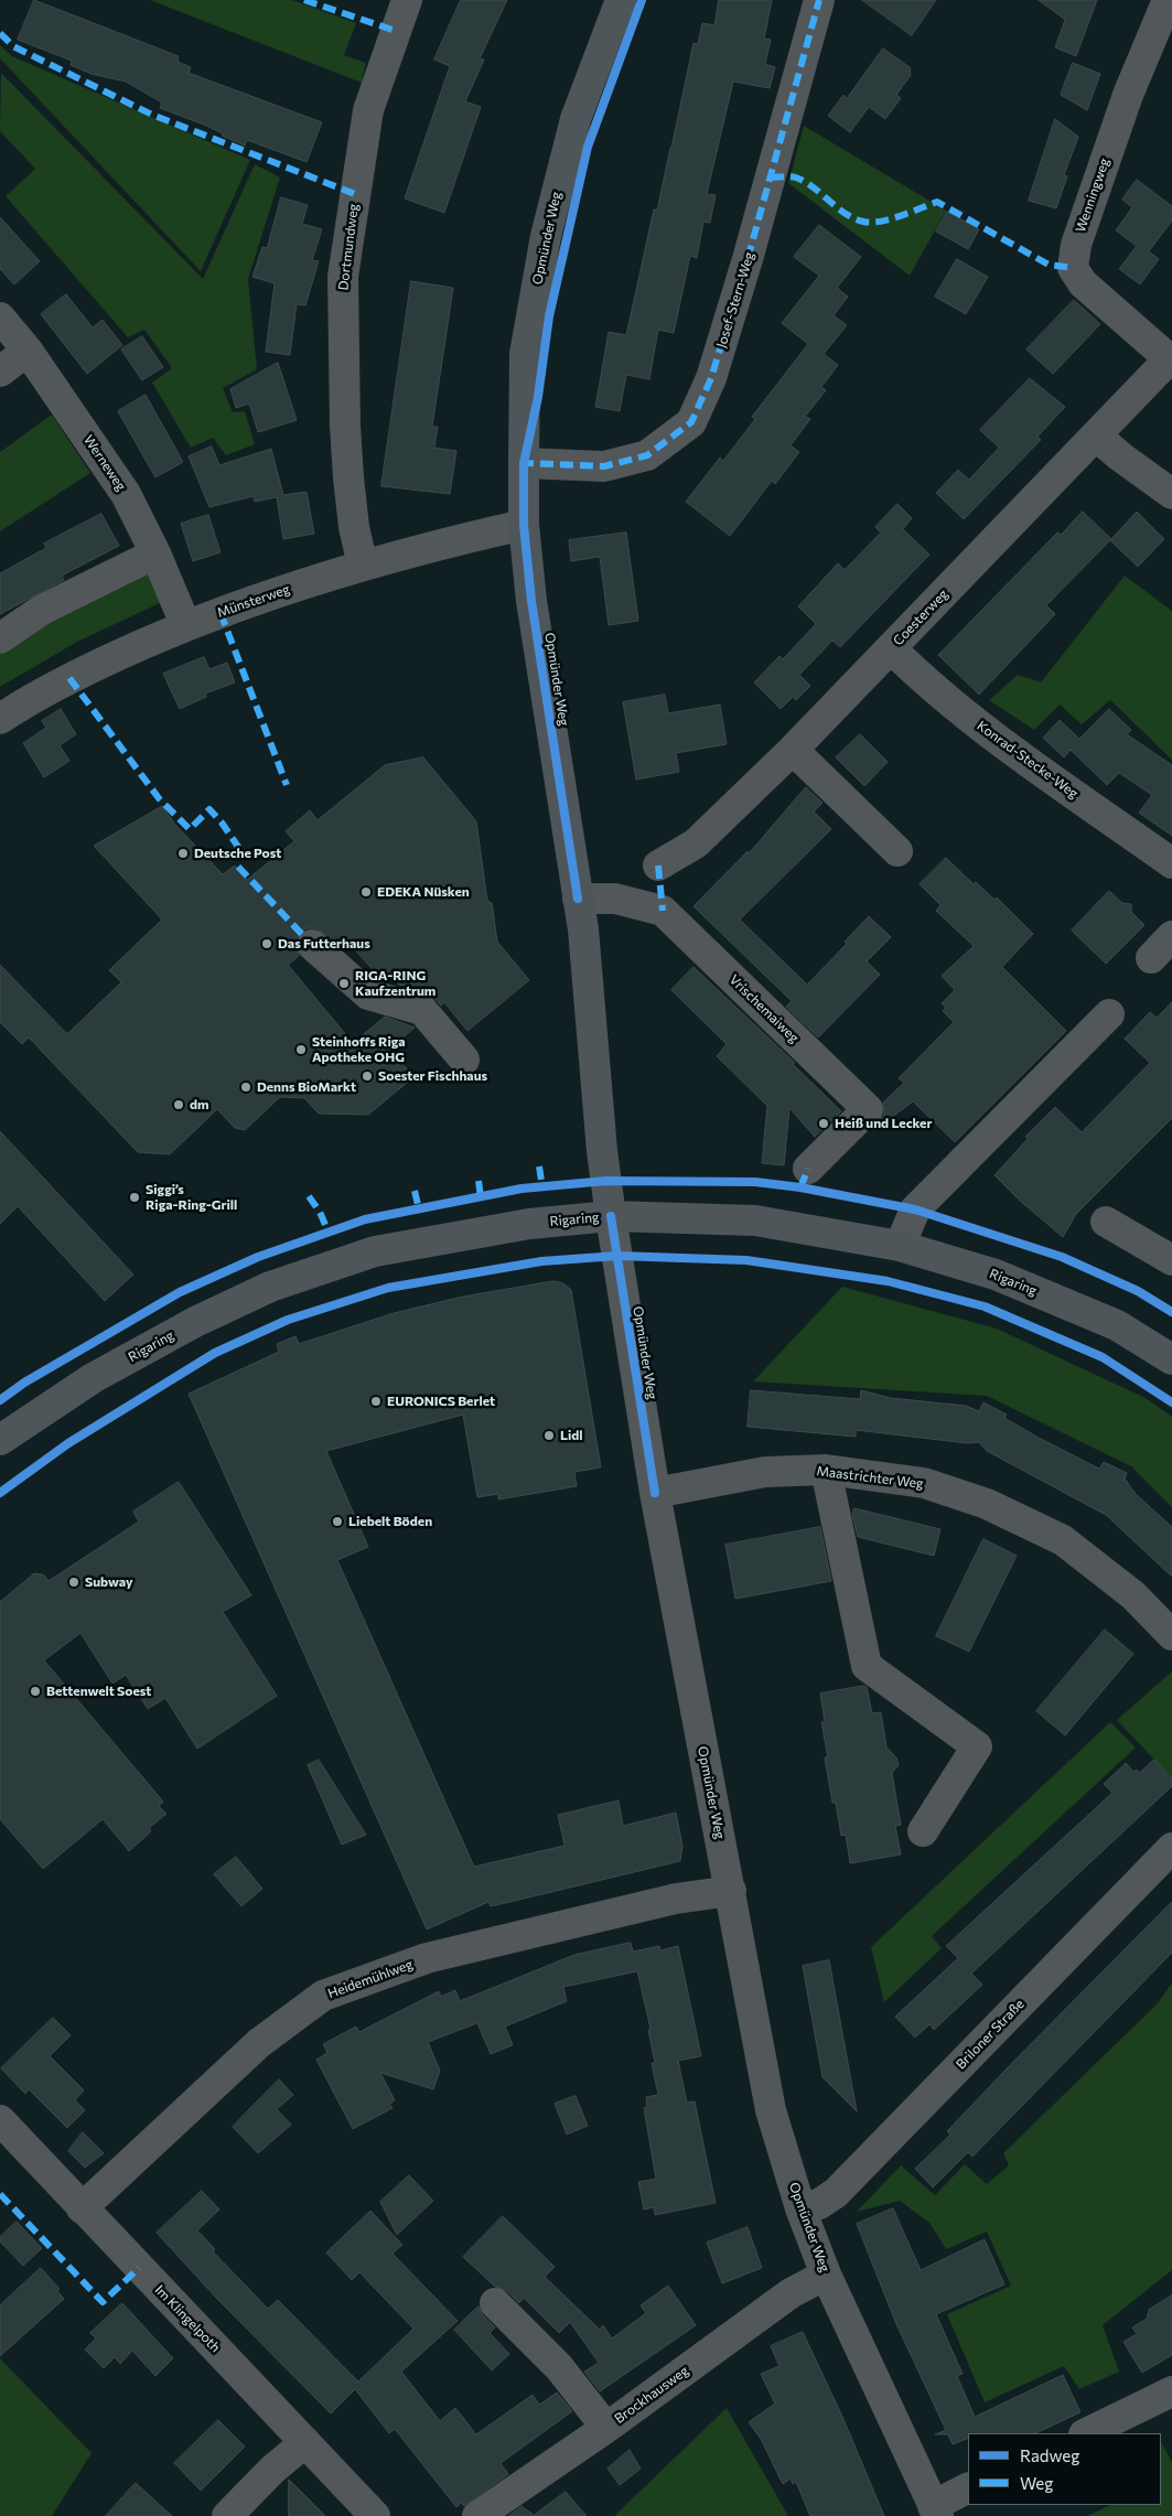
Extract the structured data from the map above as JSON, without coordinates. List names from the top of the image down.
{
  "streets": {
    "main road": ["Opmünder Weg", "Rigaring"],
    "street": [
      "Wenningweg",
      "Dortmundweg",
      "Josef-Stern-Weg",
      "Werneweg",
      "Münsterweg",
      "Coesterweg",
      "Konrad-Stecke-Weg",
      "Vrischemaiweg",
      "Maastrichter Weg",
      "Heidemühlweg",
      "Briloner Straße",
      "Im Klingelpoth",
      "Brockhausweg"
    ]
  },
  "crossings": [
    ["Wenningweg", "Coesterweg"],
    ["Opmünder Weg", "Josef-Stern-Weg"],
    ["Opmünder Weg", "Münsterweg"],
    ["Opmünder Weg", "Vrischemaiweg"],
    ["Opmünder Weg", "Rigaring"],
    ["Opmünder Weg", "Maastrichter Weg"],
    ["Opmünder Weg", "Heidemühlweg"],
    ["Opmünder Weg", "Briloner Straße"],
    ["Opmünder Weg", "Brockhausweg"],
    ["Dortmundweg", "Münsterweg"],
    ["Werneweg", "Münsterweg"],
    ["Coesterweg", "Konrad-Stecke-Weg"],
    ["Heidemühlweg", "Im Klingelpoth"]
  ],
  "places": [
    "Deutsche Post",
    "EDEKA Nüsken",
    "Das Futterhaus",
    "RIGA-RING Kaufzentrum",
    "Steinhoffs Riga Apotheke OHG",
    "Soester Fischhaus",
    "Denns BioMarkt",
    "dm",
    "Heiß und Lecker",
    "Siggi’s Riga-Ring-Grill",
    "EURONICS Berlet",
    "Lidl",
    "Liebelt Böden",
    "Subway",
    "Bettenwelt Soest"
  ],
  "legend": ["Radweg", "Weg"]
}
